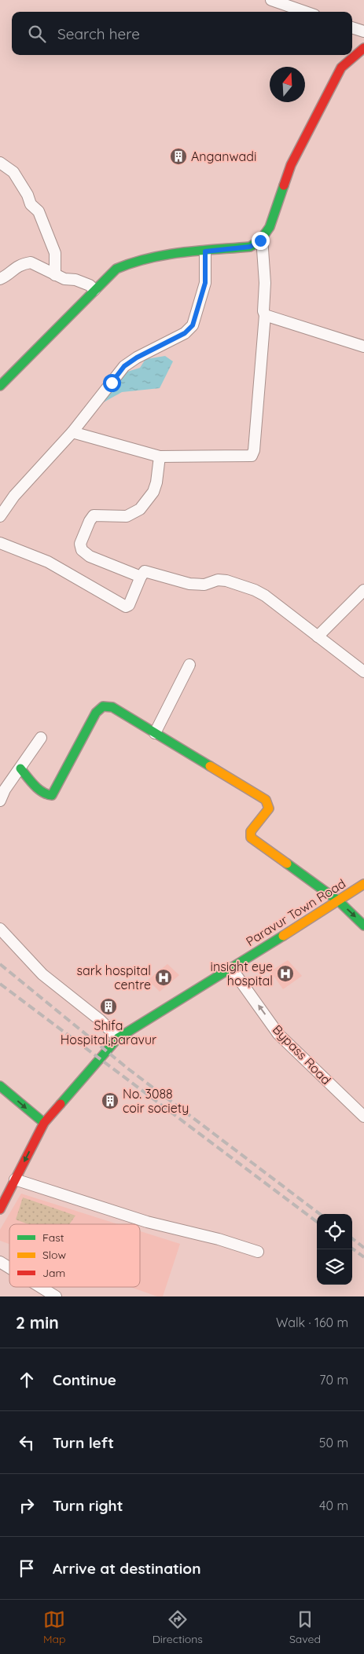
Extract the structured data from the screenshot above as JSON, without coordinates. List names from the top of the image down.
{
  "streets": {
    "street": ["Paravur Town Road", "Bypass Road"]
  },
  "crossings": [
    ["Paravur Town Road", "Bypass Road"]
  ],
  "one_way": ["Bypass Road"],
  "places": {
    "building": ["Anganwadi", "Shifa Hospital,paravur", "No. 3088 coir society"],
    "hospital": ["insight eye hospital", "sark hospital centre"]
  },
  "legend": ["Fast", "Slow", "Jam"],
  "north": "top",
  "page": {
    "search": "Search here",
    "heading": ["2 min", "Walk · 160 m"],
    "list": [
      ["Continue", "70 m"],
      ["Turn left", "50 m"],
      ["Turn right", "40 m"],
      "Arrive at destination"
    ],
    "nav": ["Map", "Directions", "Saved"]
  }
}
